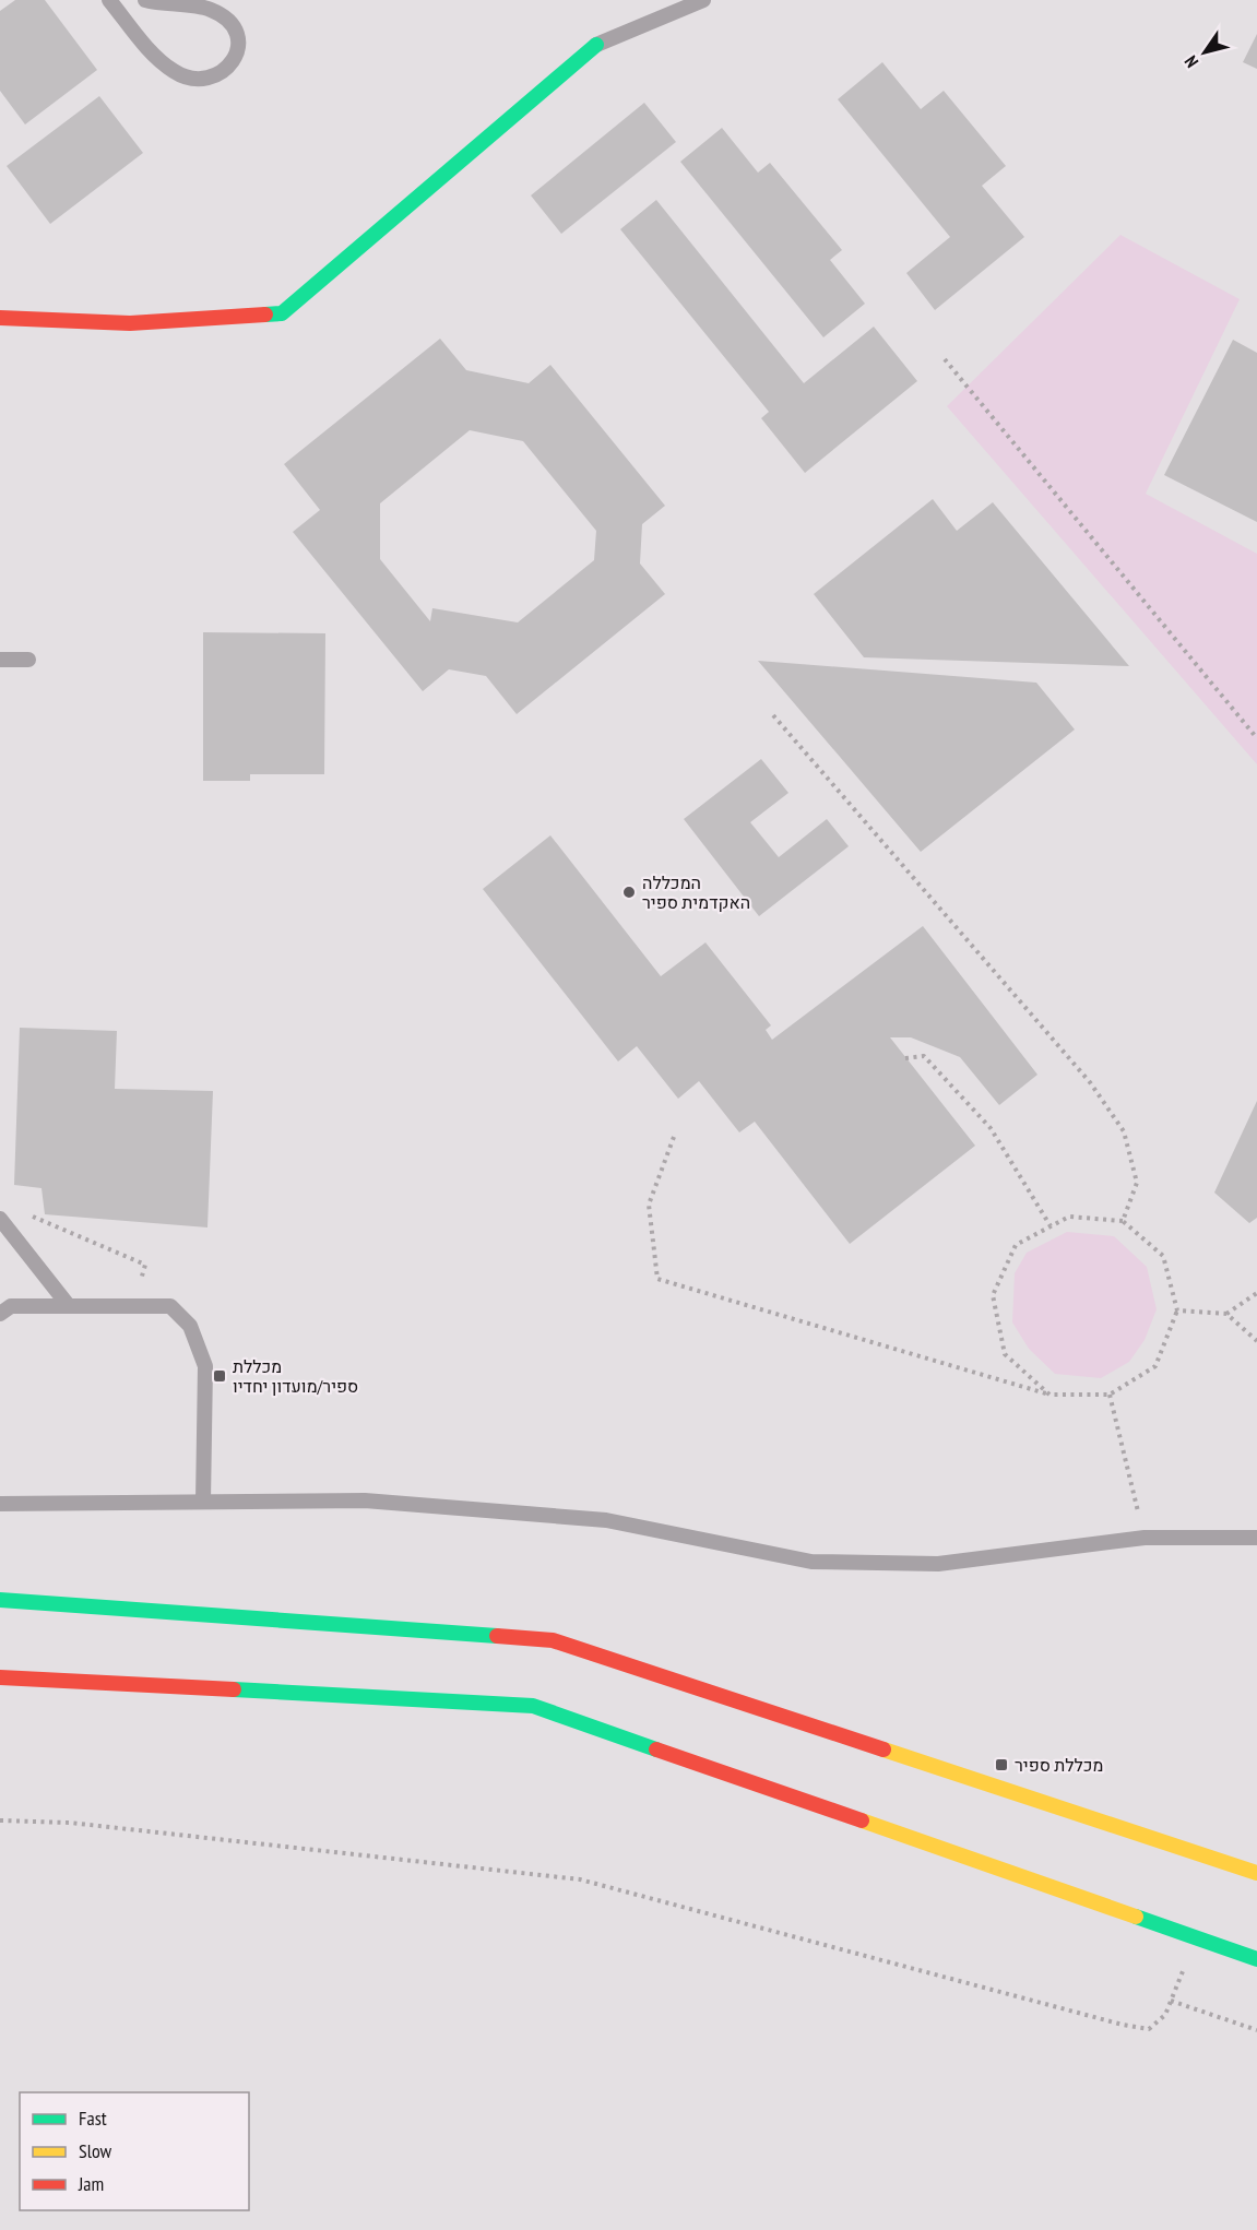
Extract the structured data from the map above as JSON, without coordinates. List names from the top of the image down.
{
  "places": {
    "other": ["המכללה האקדמית ספיר"],
    "transit": ["מכללת ספיר/מועדון יחדיו", "מכללת ספיר"]
  },
  "legend": ["Fast", "Slow", "Jam"],
  "north": "bottom left"
}
